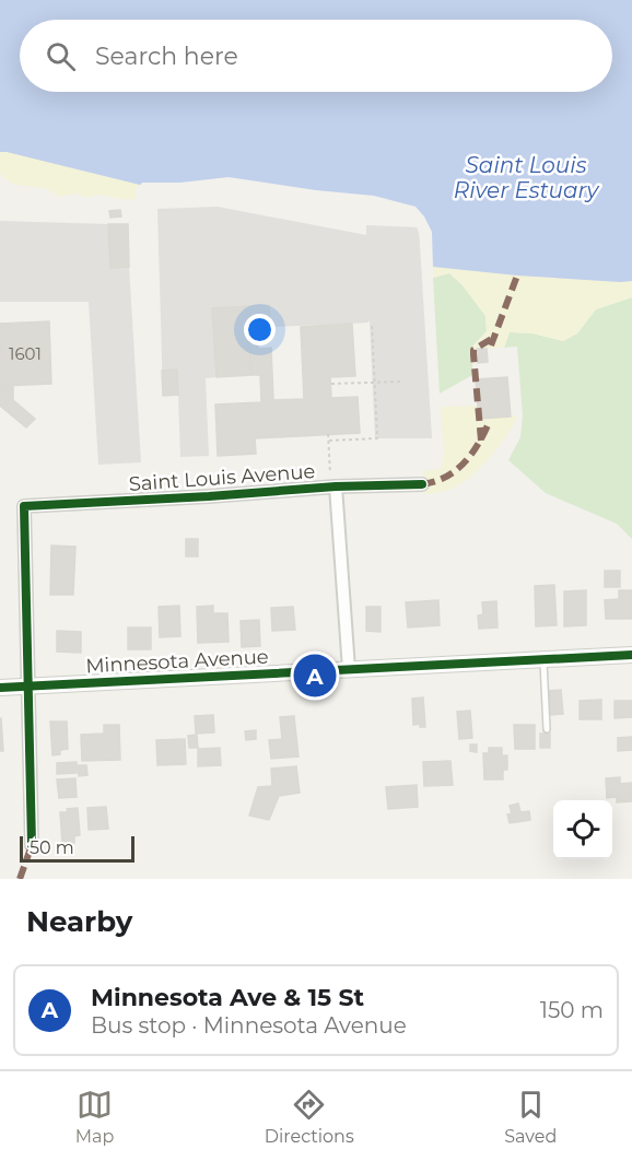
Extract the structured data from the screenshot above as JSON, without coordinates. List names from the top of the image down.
{
  "streets": {
    "street": ["Saint Louis Avenue", "Minnesota Avenue"]
  },
  "crossings": [
    ["Saint Louis Avenue", "Minnesota Avenue"]
  ],
  "water": ["Saint Louis River Estuary"],
  "house_numbers": ["1601"],
  "scale_bar": "50 m",
  "page": {
    "search": "Search here",
    "pins": "A",
    "scale": "50 m",
    "heading": "Nearby",
    "list": [
      {
        "mark": "A",
        "name": "Minnesota Ave & 15 St",
        "note": "Bus stop · Minnesota Avenue",
        "value": "150 m"
      }
    ],
    "nav": ["Map", "Directions", "Saved"]
  }
}
